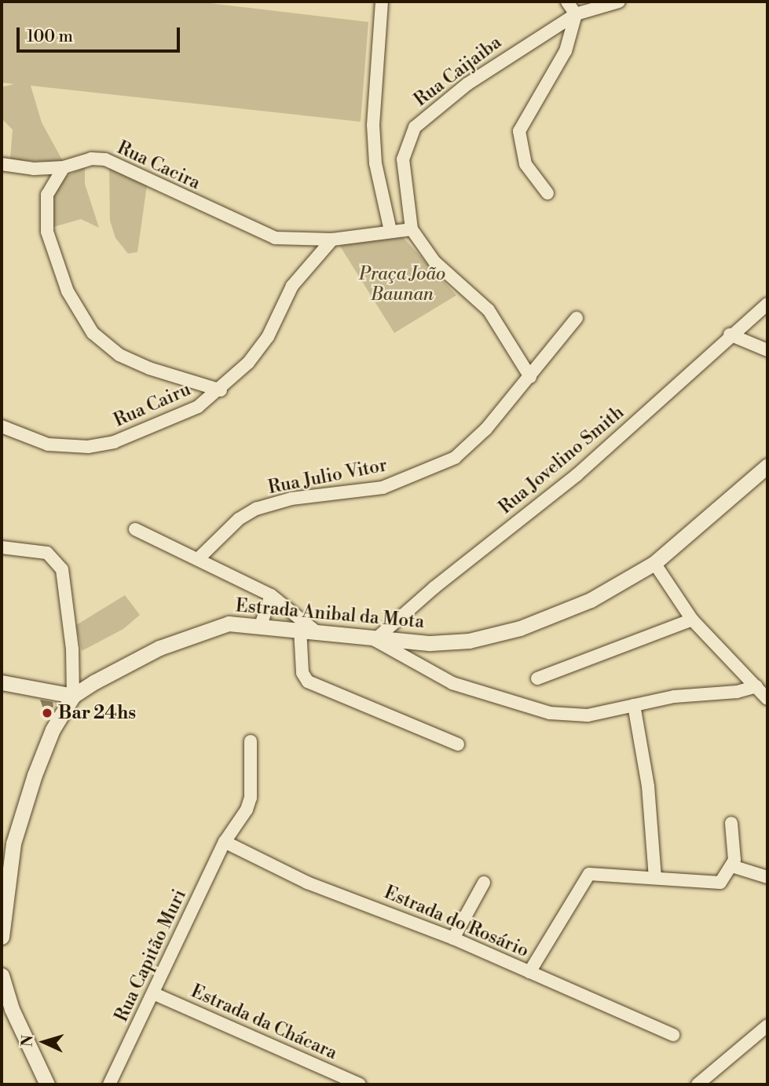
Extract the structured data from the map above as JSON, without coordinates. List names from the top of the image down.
{
  "streets": {
    "street": [
      "Rua Caijaiba",
      "Rua Cacira",
      "Rua Cairu",
      "Rua Jovelino Smith",
      "Rua Julio Vitor",
      "Estrada Anibal da Mota",
      "Estrada do Rosário",
      "Rua Capitão Muri",
      "Estrada da Chácara"
    ]
  },
  "crossings": [
    ["Rua Caijaiba", "Rua Cacira"],
    ["Rua Cacira", "Rua Cairu"],
    ["Rua Jovelino Smith", "Estrada Anibal da Mota"],
    ["Estrada do Rosário", "Rua Capitão Muri"],
    ["Rua Capitão Muri", "Estrada da Chácara"]
  ],
  "parks": ["Praça João Baunan"],
  "places": ["Bar 24hs"],
  "scale_bar": "100 m",
  "north": "left"
}
